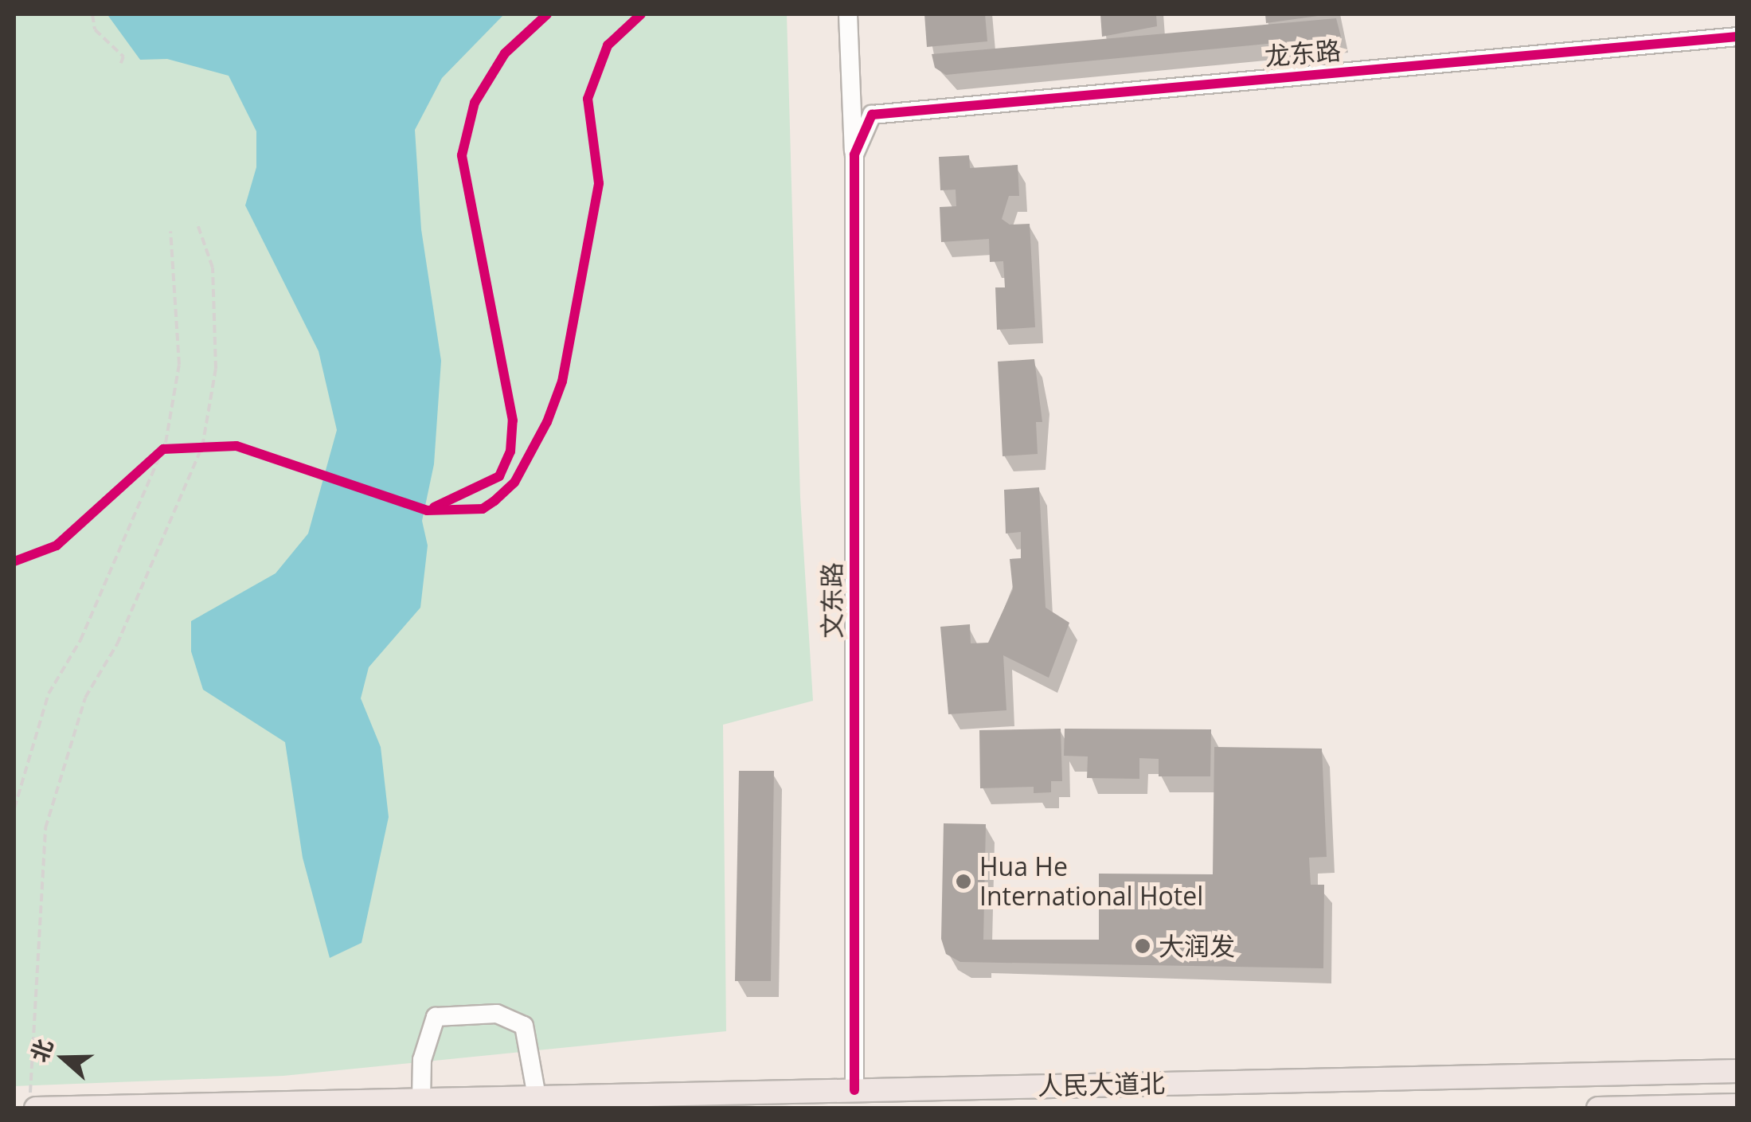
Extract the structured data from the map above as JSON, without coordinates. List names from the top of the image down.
{
  "streets": {
    "main road": ["人民大道北"],
    "street": ["龙东路", "文东路"]
  },
  "crossings": [
    ["龙东路", "文东路"],
    ["文东路", "人民大道北"]
  ],
  "places": ["Hua He International Hotel", "大润发"],
  "north": "left"
}
